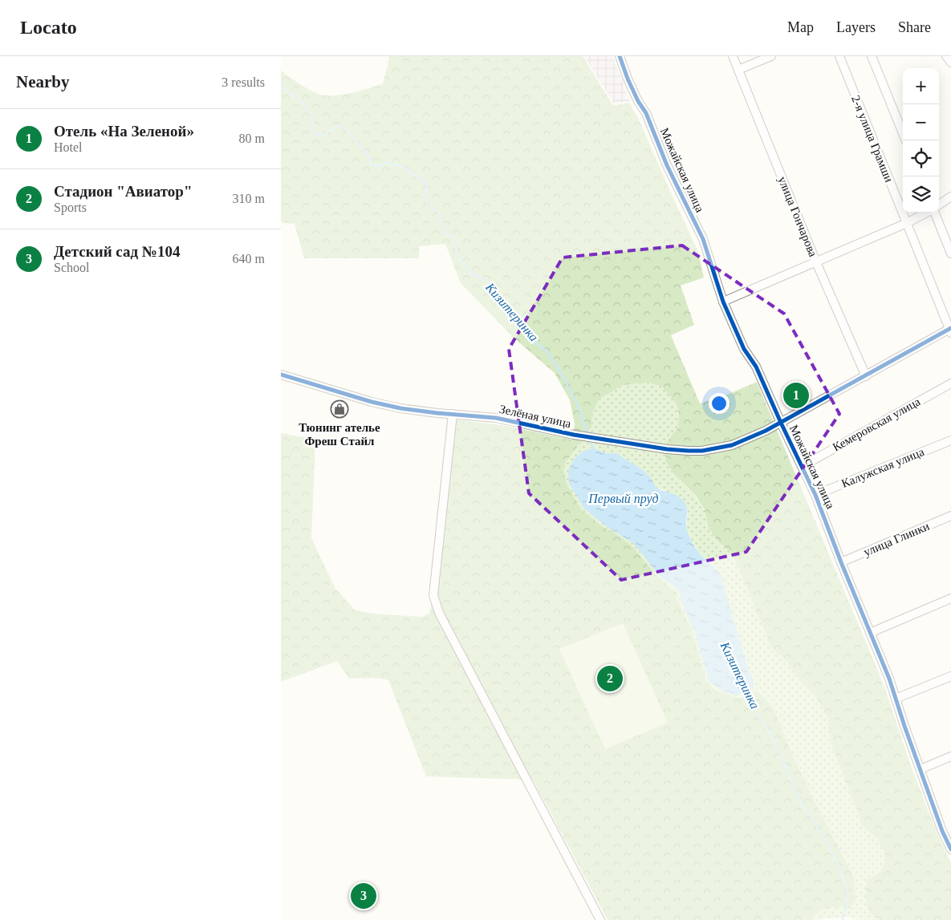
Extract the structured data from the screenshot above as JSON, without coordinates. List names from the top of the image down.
{
  "streets": {
    "street": [
      "2-я улица Грамши",
      "Можайская улица",
      "улица Гончарова",
      "Зелёная улица",
      "Кемеровская улица",
      "Калужская улица",
      "улица Глинки"
    ]
  },
  "crossings": [
    ["2-я улица Грамши", "Зелёная улица"],
    ["Можайская улица", "Зелёная улица"],
    ["Можайская улица", "Кемеровская улица"],
    ["Можайская улица", "Калужская улица"],
    ["Можайская улица", "улица Глинки"],
    ["улица Гончарова", "Зелёная улица"]
  ],
  "water": ["Кизитеринка", "Первый пруд"],
  "places": {
    "shop": ["Тюнинг ателье Фреш Стайл"]
  },
  "page": {
    "header": "Locato",
    "nav": ["Map", "Layers", "Share"],
    "heading": ["Nearby", "3 results"],
    "map_buttons": ["+", "−"],
    "list": [
      {
        "mark": "1",
        "name": "Отель «На Зеленой»",
        "note": "Hotel",
        "value": "80 m"
      },
      {
        "mark": "2",
        "name": "Стадион \"Авиатор\"",
        "note": "Sports",
        "value": "310 m"
      },
      {
        "mark": "3",
        "name": "Детский сад №104",
        "note": "School",
        "value": "640 m"
      }
    ],
    "pins": ["1", "2", "3"]
  }
}
